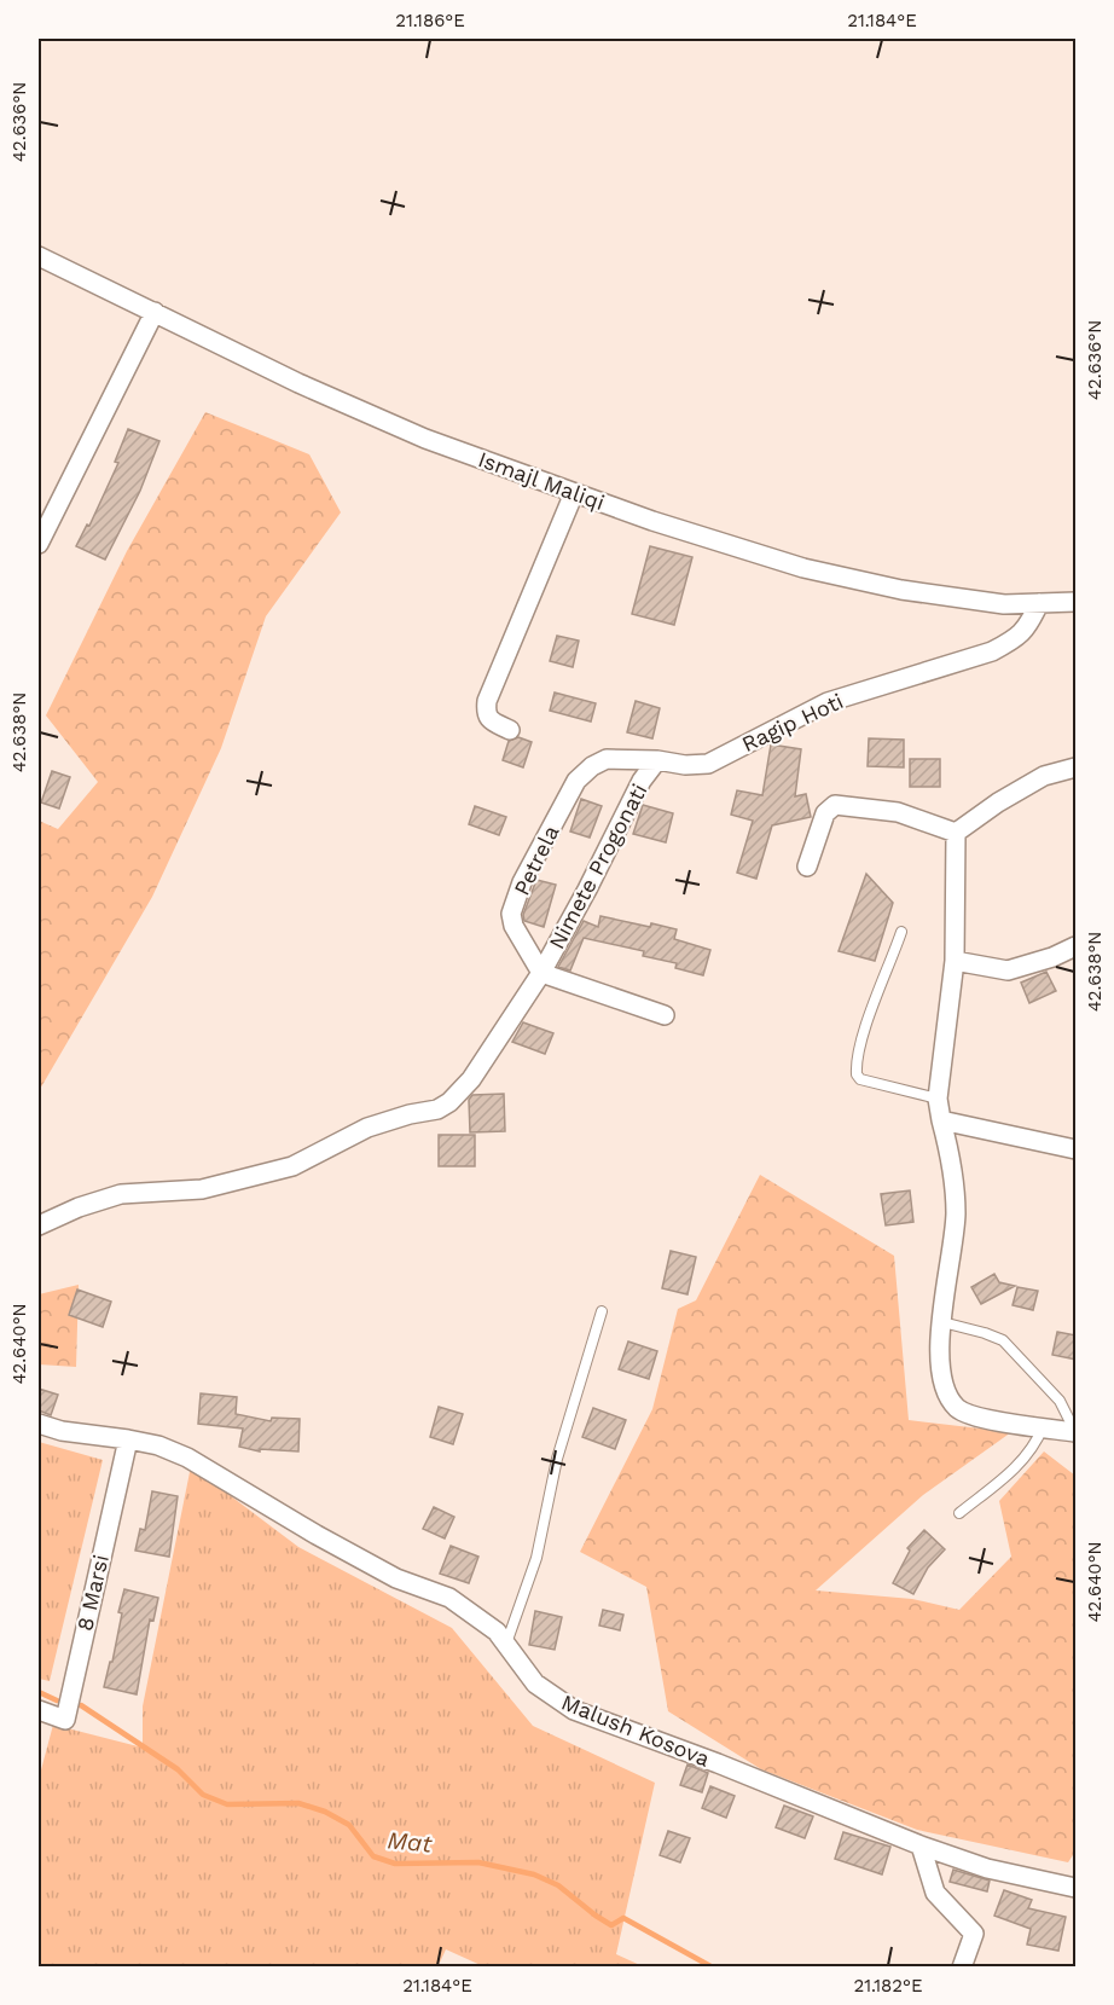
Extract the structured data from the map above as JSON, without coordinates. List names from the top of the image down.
{
  "streets": {
    "street": [
      "Ismajl Maliqi",
      "Ragip Hoti",
      "Petrela",
      "Nimete Progonati",
      "8 Marsi",
      "Malush Kosova"
    ]
  },
  "crossings": [
    ["Ismajl Maliqi", "Ragip Hoti"],
    ["Ragip Hoti", "Petrela"],
    ["Ragip Hoti", "Nimete Progonati"],
    ["Petrela", "Nimete Progonati"],
    ["8 Marsi", "Malush Kosova"]
  ],
  "water": ["Mat"],
  "coordinates": [
    "21.186°E",
    "21.184°E",
    "42.636°N",
    "42.638°N",
    "42.640°N",
    "21.182°E"
  ]
}
